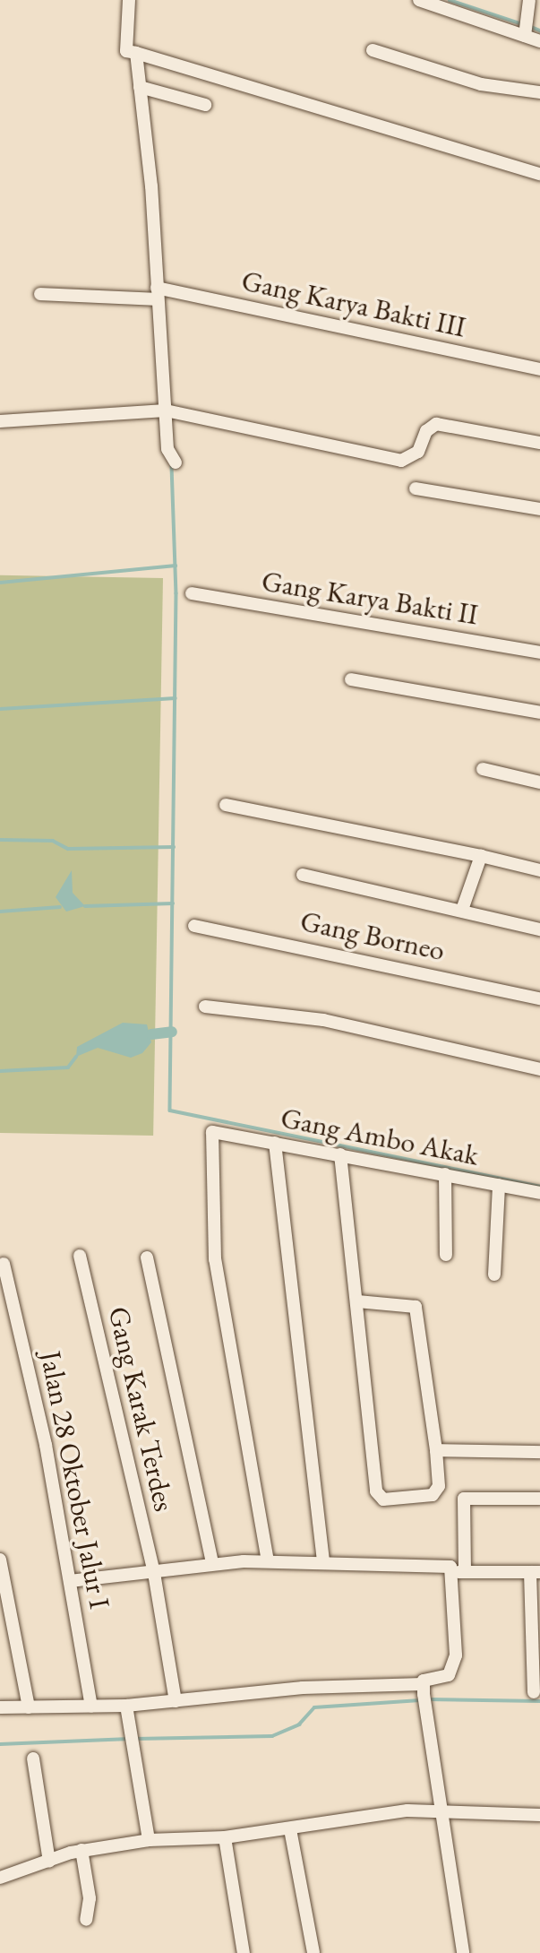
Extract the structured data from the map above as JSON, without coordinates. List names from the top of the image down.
{
  "streets": {
    "street": [
      "Gang Karya Bakti III",
      "Gang Karya Bakti II",
      "Gang Borneo",
      "Gang Ambo Akak",
      "Gang Karak Terdes",
      "Jalan 28 Oktober Jalur I"
    ]
  }
}
